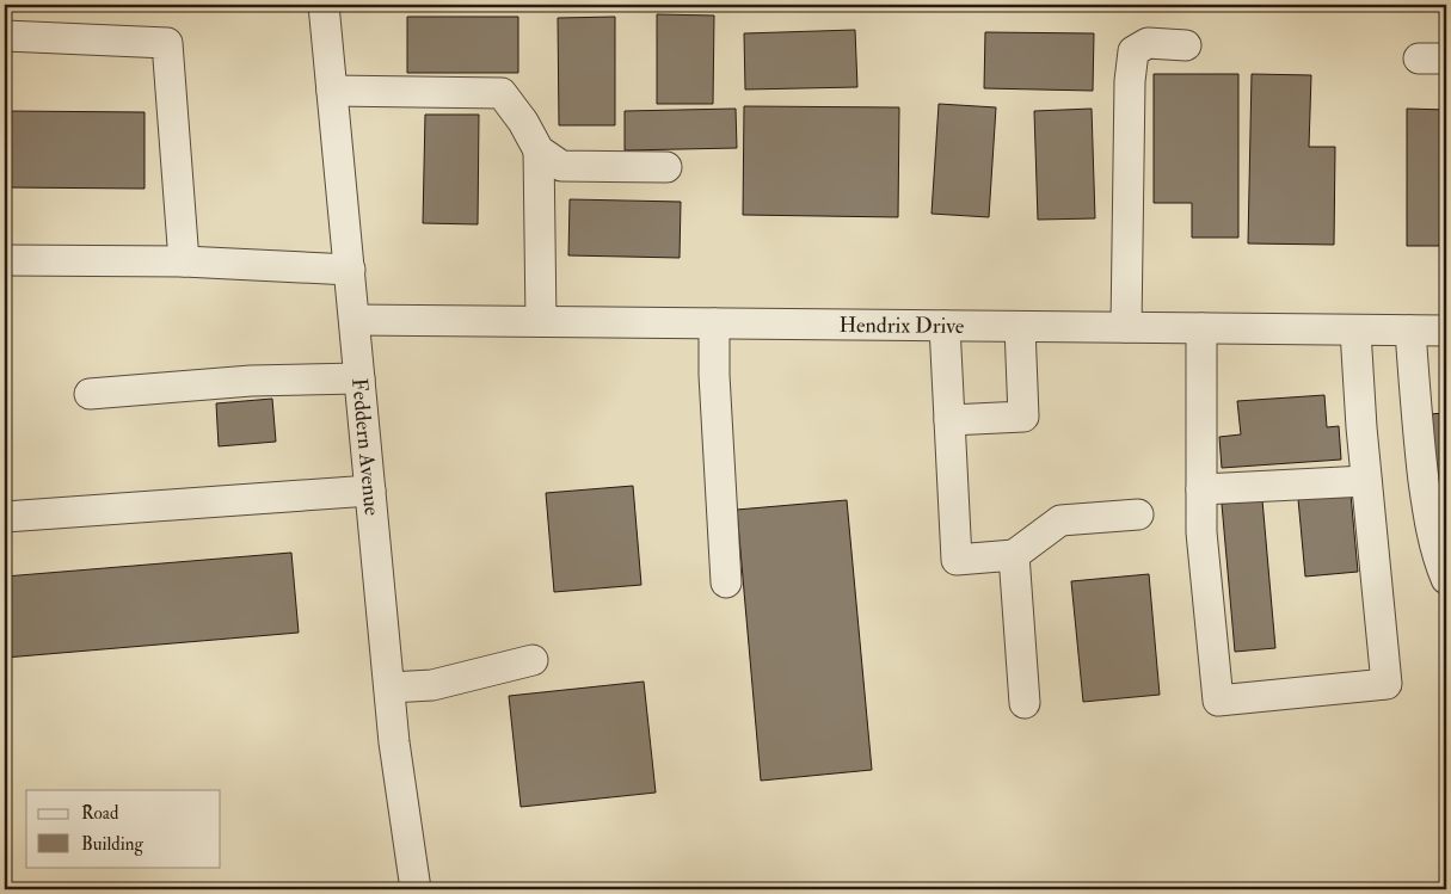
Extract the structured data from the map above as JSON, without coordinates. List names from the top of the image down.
{
  "streets": {
    "street": ["Hendrix Drive", "Feddern Avenue"]
  },
  "crossings": [
    ["Hendrix Drive", "Feddern Avenue"]
  ],
  "legend": ["Road", "Building"]
}
